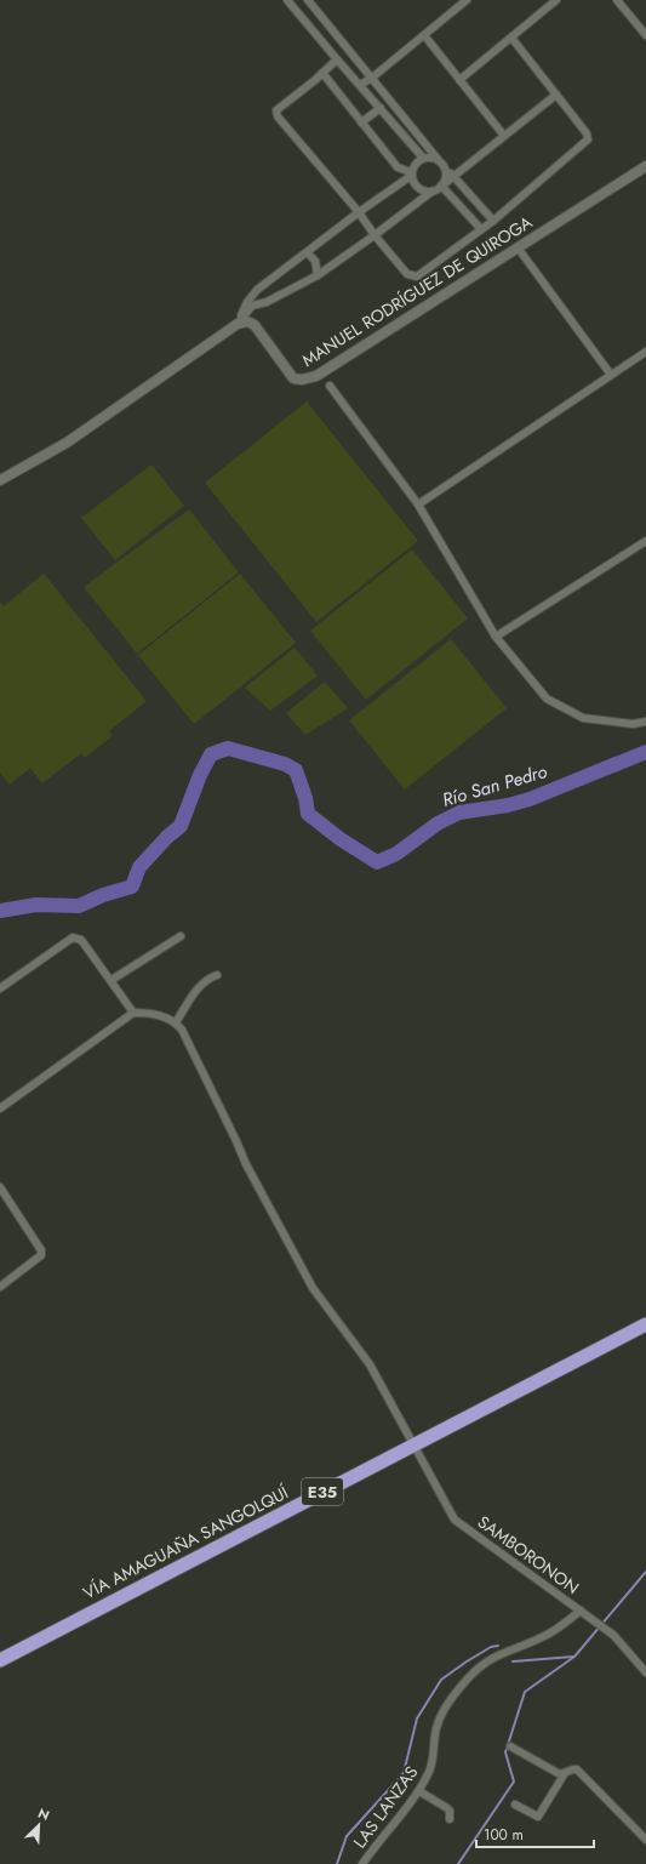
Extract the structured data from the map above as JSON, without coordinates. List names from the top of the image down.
{
  "streets": {
    "highway": ["E35", "VÍA AMAGUAÑA SANGOLQUÍ"],
    "street": ["MANUEL RODRÍGUEZ DE QUIROGA", "SAMBORONON", "LAS LANZAS"]
  },
  "crossings": [
    ["VÍA AMAGUAÑA SANGOLQUÍ", "SAMBORONON"],
    ["SAMBORONON", "LAS LANZAS"]
  ],
  "water": ["Río San Pedro"],
  "scale_bar": "100 m",
  "north": "top right"
}
